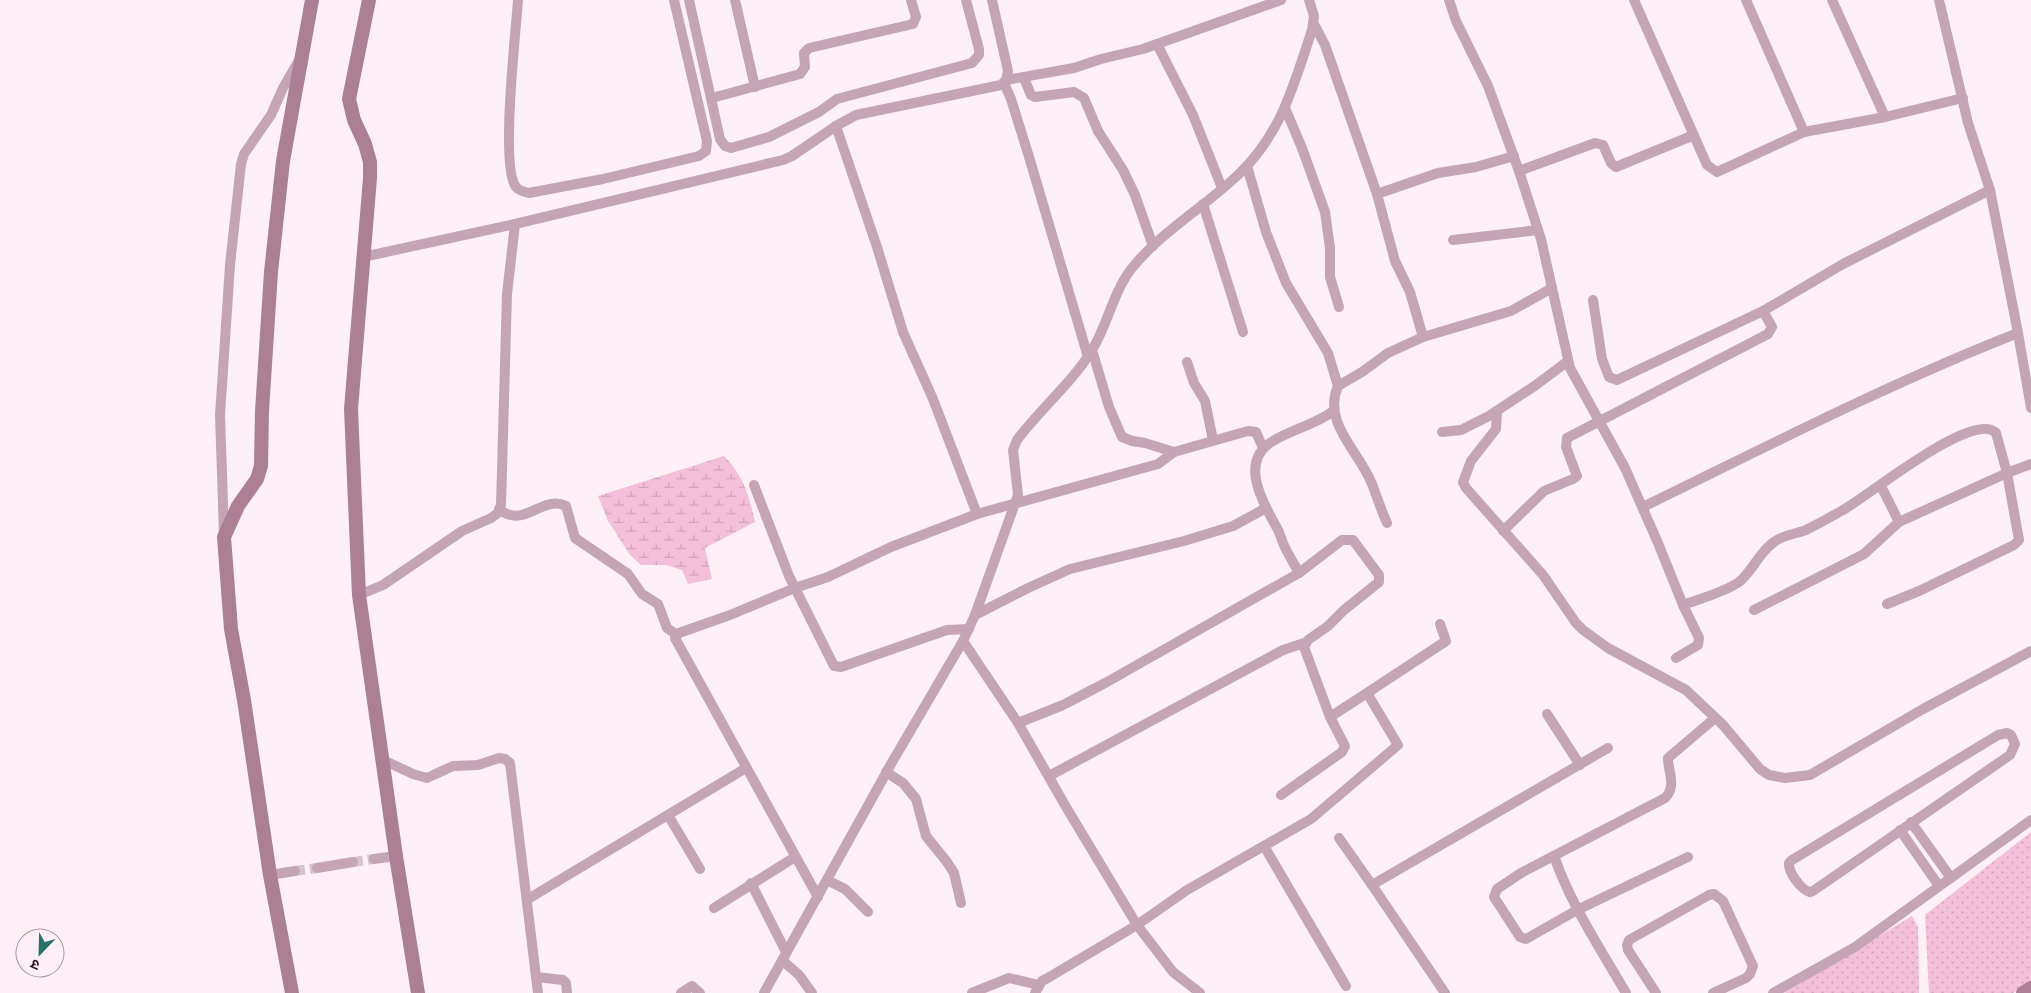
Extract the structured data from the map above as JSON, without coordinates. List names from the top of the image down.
{
  "north": "bottom left"
}
